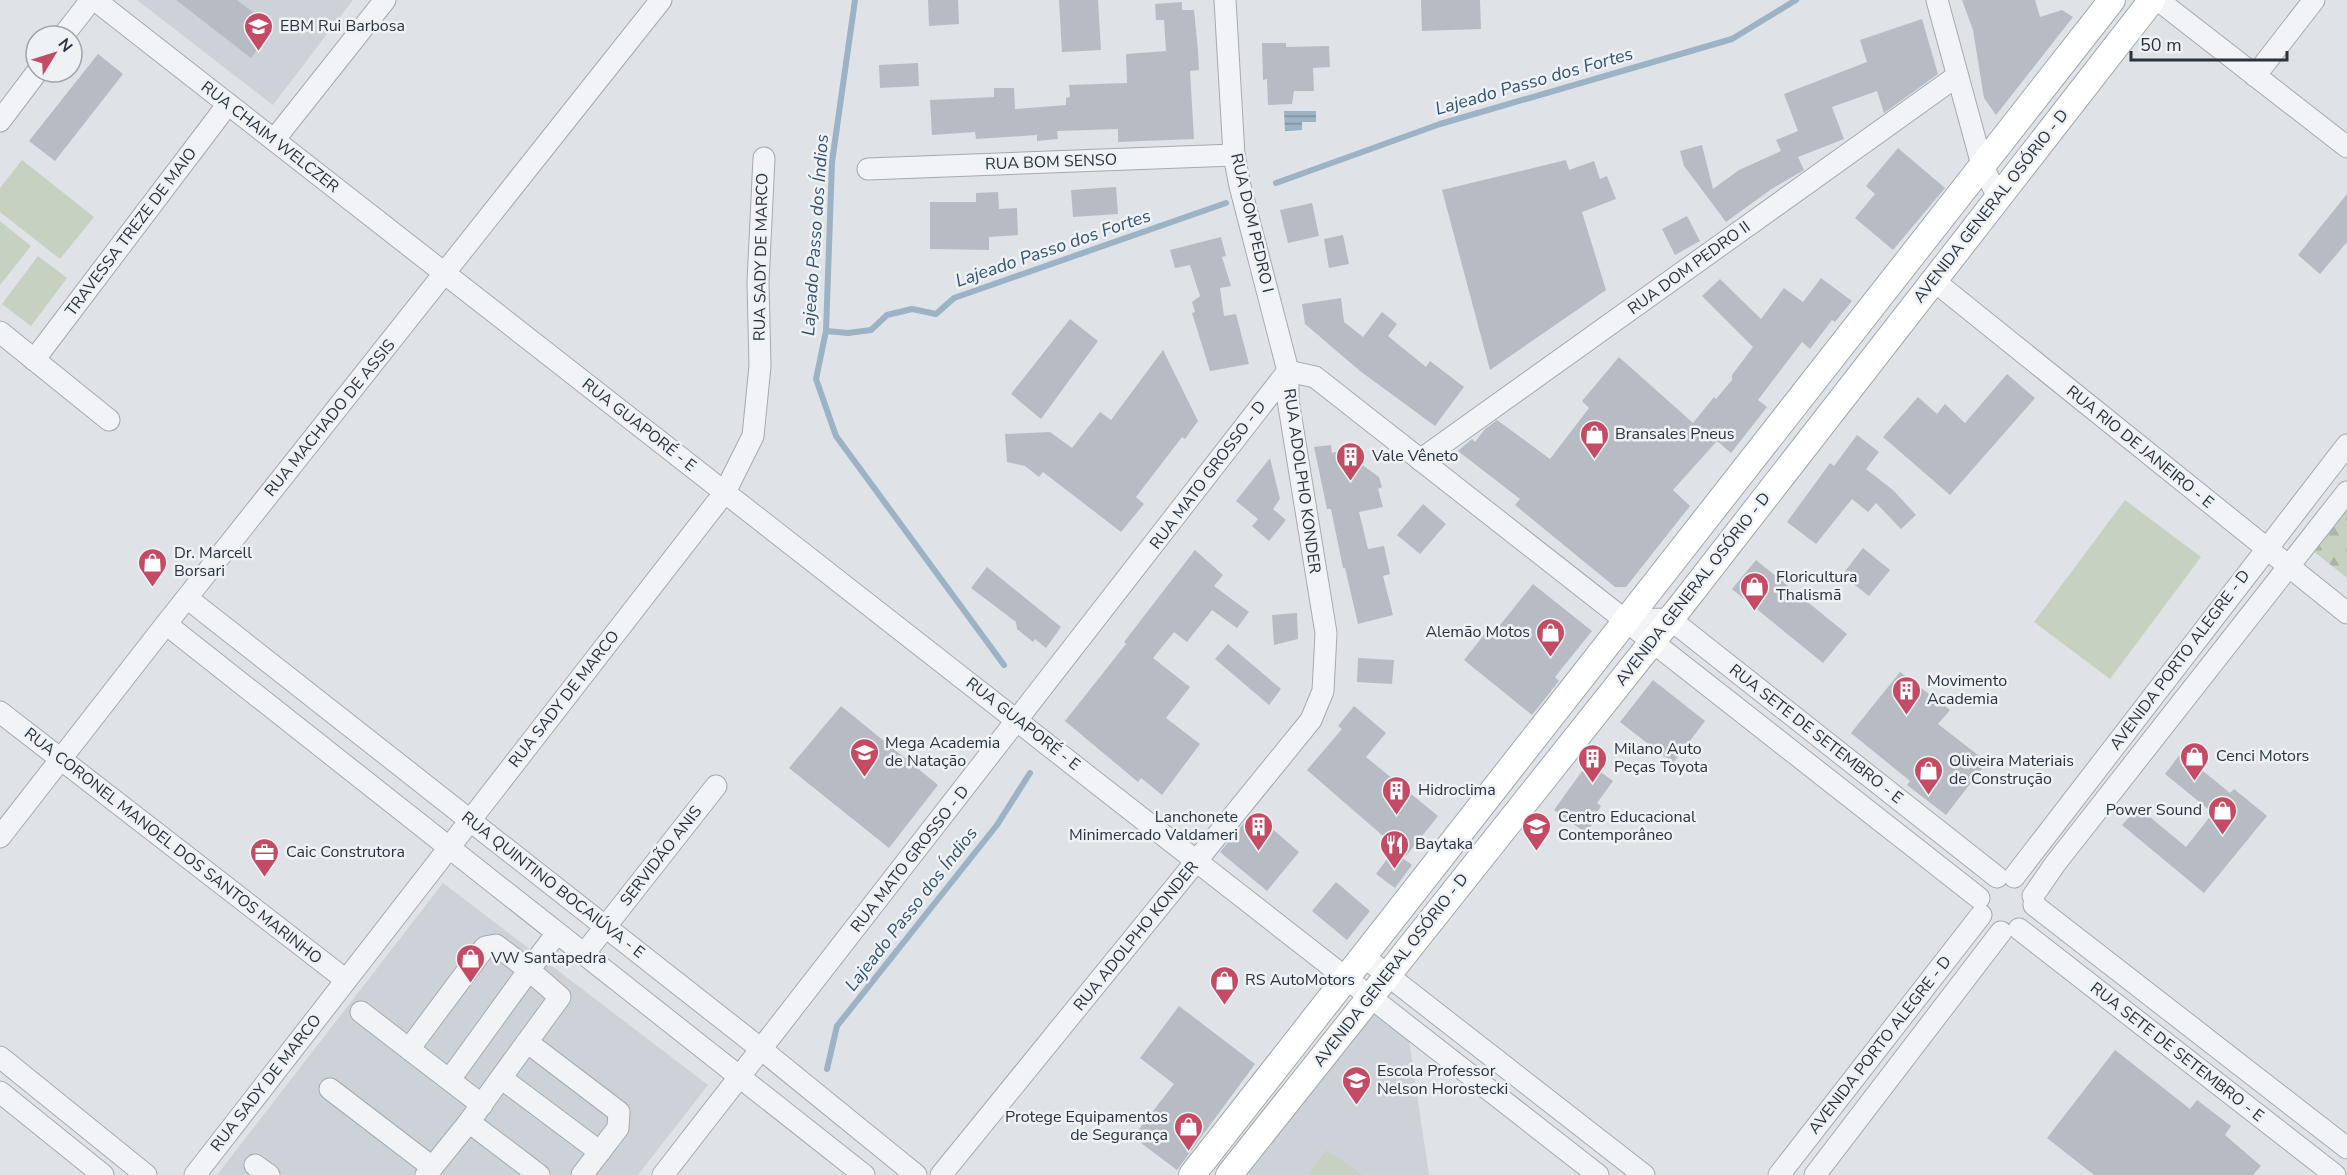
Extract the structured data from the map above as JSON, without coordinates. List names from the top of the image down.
{
  "streets": {
    "main road": ["AVENIDA GENERAL OSÓRIO - D"],
    "street": [
      "RUA CHAIM WELCZER",
      "RUA BOM SENSO",
      "RUA DOM PEDRO I",
      "TRAVESSA TREZE DE MAIO",
      "RUA SADY DE MARCO",
      "RUA DOM PEDRO II",
      "RUA MACHADO DE ASSIS",
      "RUA GUAPORÉ - E",
      "RUA RIO DE JANEIRO - E",
      "RUA MATO GROSSO - D",
      "RUA ADOLPHO KONDER",
      "AVENIDA PORTO ALEGRE - D",
      "RUA SETE DE SETEMBRO - E",
      "RUA CORONEL MANOEL DOS SANTOS MARINHO",
      "SERVIDÃO ANIS",
      "RUA QUINTINO BOCAIÚVA - E"
    ]
  },
  "crossings": [
    ["RUA CHAIM WELCZER", "TRAVESSA TREZE DE MAIO"],
    ["RUA CHAIM WELCZER", "RUA MACHADO DE ASSIS"],
    ["RUA CHAIM WELCZER", "RUA GUAPORÉ - E"],
    ["RUA BOM SENSO", "RUA DOM PEDRO I"],
    ["AVENIDA GENERAL OSÓRIO - D", "RUA GUAPORÉ - E"],
    ["AVENIDA GENERAL OSÓRIO - D", "RUA RIO DE JANEIRO - E"],
    ["AVENIDA GENERAL OSÓRIO - D", "RUA SETE DE SETEMBRO - E"],
    ["RUA DOM PEDRO I", "RUA MATO GROSSO - D"],
    ["RUA DOM PEDRO I", "RUA ADOLPHO KONDER"],
    ["RUA DOM PEDRO I", "RUA SETE DE SETEMBRO - E"],
    ["RUA SADY DE MARCO", "RUA GUAPORÉ - E"],
    ["RUA SADY DE MARCO", "RUA CORONEL MANOEL DOS SANTOS MARINHO"],
    ["RUA SADY DE MARCO", "RUA QUINTINO BOCAIÚVA - E"],
    ["RUA DOM PEDRO II", "RUA SETE DE SETEMBRO - E"],
    ["RUA MACHADO DE ASSIS", "RUA GUAPORÉ - E"],
    ["RUA MACHADO DE ASSIS", "RUA CORONEL MANOEL DOS SANTOS MARINHO"],
    ["RUA MACHADO DE ASSIS", "RUA QUINTINO BOCAIÚVA - E"],
    ["RUA GUAPORÉ - E", "RUA MATO GROSSO - D"],
    ["RUA GUAPORÉ - E", "RUA ADOLPHO KONDER"],
    ["RUA RIO DE JANEIRO - E", "AVENIDA PORTO ALEGRE - D"],
    ["RUA MATO GROSSO - D", "RUA ADOLPHO KONDER"],
    ["RUA MATO GROSSO - D", "RUA SETE DE SETEMBRO - E"],
    ["RUA MATO GROSSO - D", "RUA QUINTINO BOCAIÚVA - E"],
    ["RUA ADOLPHO KONDER", "RUA SETE DE SETEMBRO - E"],
    ["AVENIDA PORTO ALEGRE - D", "RUA SETE DE SETEMBRO - E"],
    ["SERVIDÃO ANIS", "RUA QUINTINO BOCAIÚVA - E"]
  ],
  "water": ["Lajeado Passo dos Fortes", "Lajeado Passo dos Índios"],
  "places": {
    "school or university": [
      "EBM Rui Barbosa",
      "Mega Academia de Natação",
      "Centro Educacional Contemporâneo",
      "Escola Professor Nelson Horostecki"
    ],
    "shop": [
      "Bransales Pneus",
      "Dr. Marcell Borsari",
      "Floricultura Thalismã",
      "Alemão Motos",
      "Cenci Motors",
      "Oliveira Materiais de Construção",
      "Power Sound",
      "VW Santapedra",
      "RS AutoMotors",
      "Protege Equipamentos de Segurança"
    ],
    "building": [
      "Vale Vêneto",
      "Movimento Academia",
      "Milano Auto Peças Toyota",
      "Hidroclima",
      "Lanchonete Minimercado Valdameri"
    ],
    "restaurant": ["Baytaka"],
    "office": ["Caic Construtora"]
  },
  "scale_bar": "50 m",
  "north": "top right"
}
